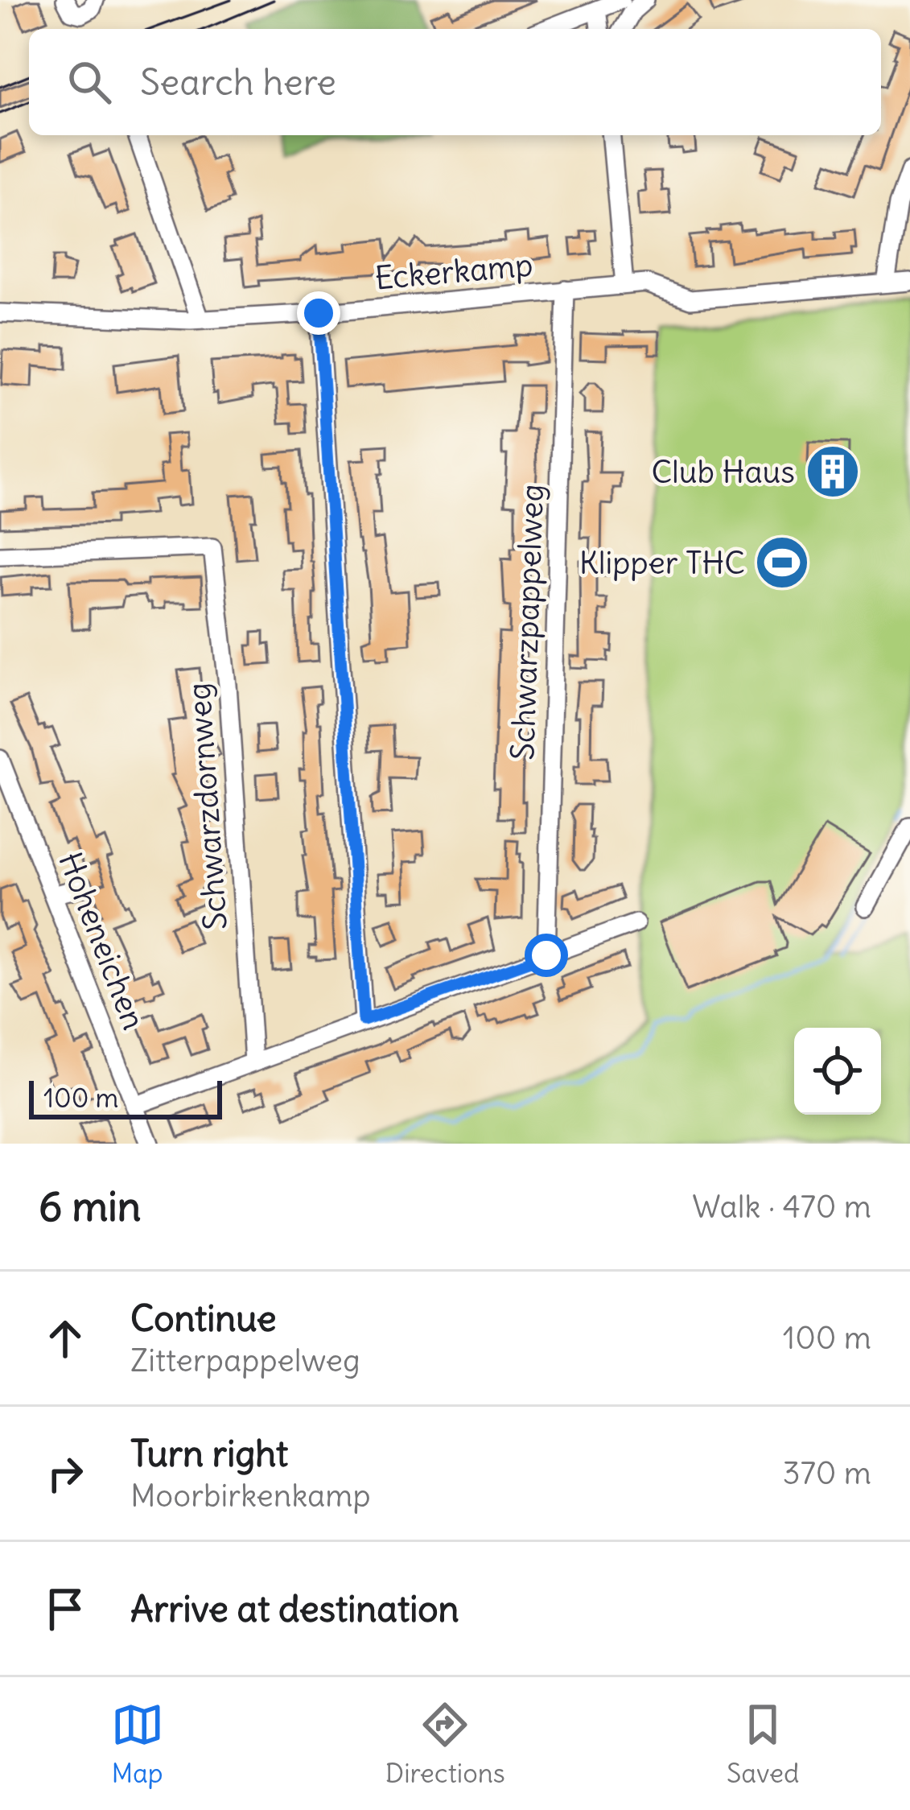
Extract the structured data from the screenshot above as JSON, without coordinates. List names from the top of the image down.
{
  "streets": {
    "street": [
      "Eckerkamp",
      "Schwarzpappelweg",
      "Schwarzdornweg",
      "Hoheneichen"
    ]
  },
  "crossings": [
    ["Eckerkamp", "Schwarzpappelweg"]
  ],
  "places": {
    "building": ["Club Haus"],
    "sports": ["Klipper THC"]
  },
  "scale_bar": "100 m",
  "page": {
    "search": "Search here",
    "scale": "100 m",
    "heading": ["6 min", "Walk · 470 m"],
    "list": [
      ["Continue", "Zitterpappelweg", "100 m"],
      ["Turn right", "Moorbirkenkamp", "370 m"],
      "Arrive at destination"
    ],
    "nav": ["Map", "Directions", "Saved"]
  }
}
